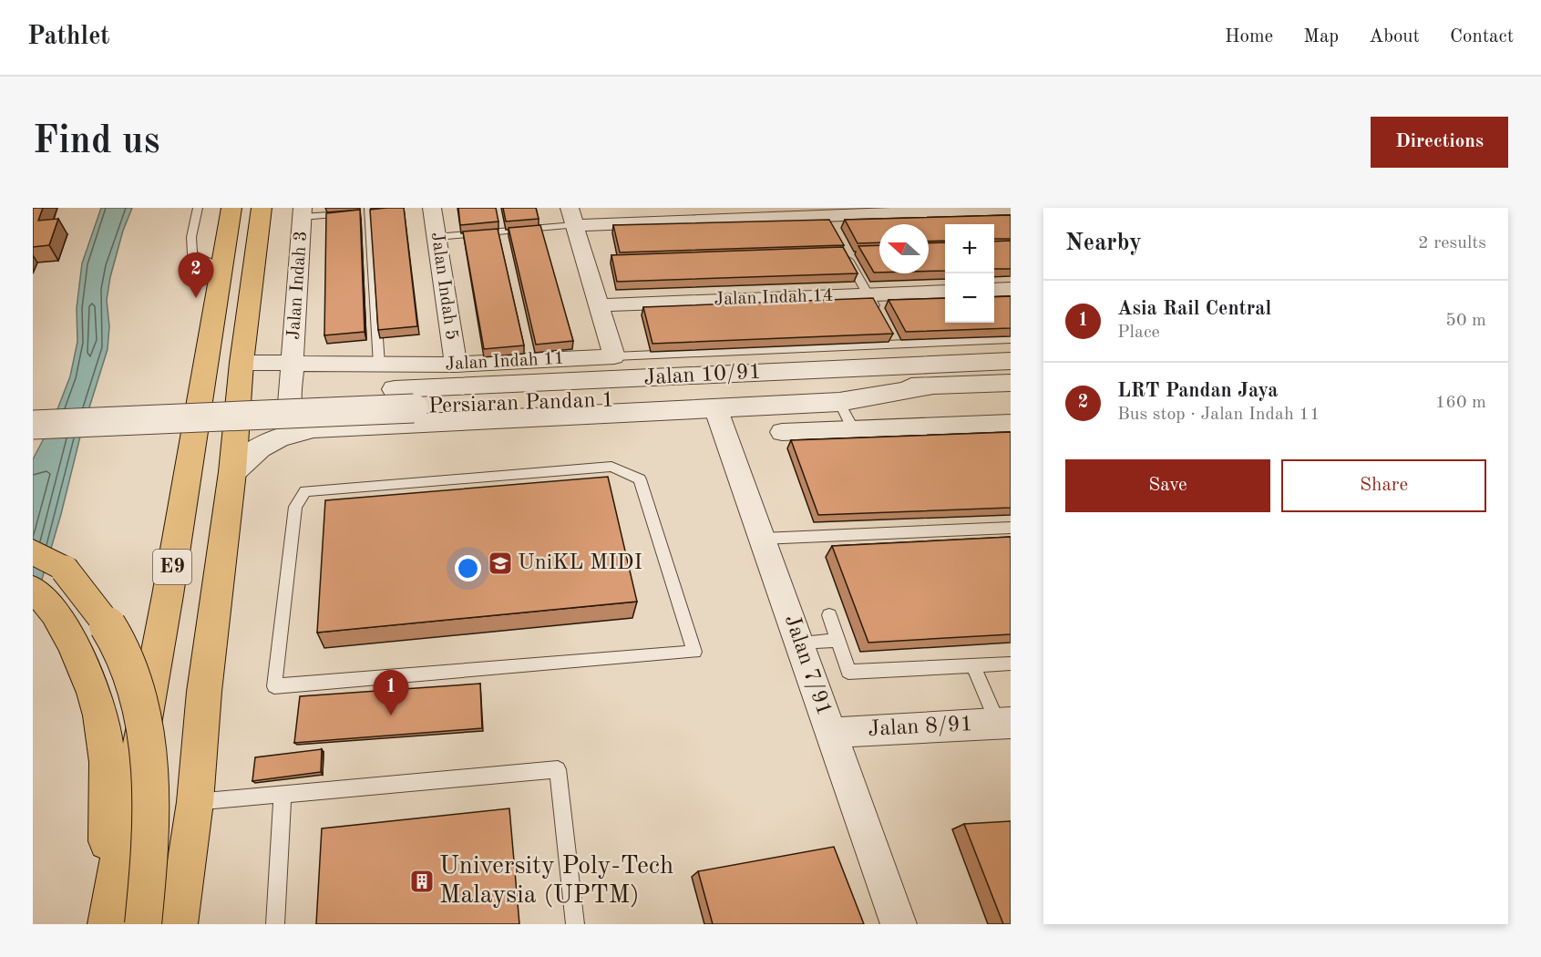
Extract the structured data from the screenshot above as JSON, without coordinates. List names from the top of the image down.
{
  "streets": {
    "highway": ["E9"],
    "street": [
      "Jalan Indah 3",
      "Jalan Indah 5",
      "Jalan Indah 14",
      "Jalan Indah 11",
      "Jalan 10/91",
      "Persiaran Pandan 1",
      "Jalan 7/91",
      "Jalan 8/91"
    ]
  },
  "crossings": [
    ["Jalan Indah 3", "Jalan Indah 11"],
    ["Jalan Indah 5", "Jalan Indah 11"],
    ["Jalan Indah 11", "E9"],
    ["Jalan 7/91", "Jalan 8/91"]
  ],
  "places": {
    "school or university": ["UniKL MIDI"],
    "building": ["University Poly-Tech Malaysia (UPTM)"]
  },
  "north": "left",
  "page": {
    "header": "Pathlet",
    "nav": [
      "Home",
      "Map",
      "About",
      "Contact"
    ],
    "buttons": [
      "Directions",
      ["Save", "Share"]
    ],
    "title": "Find us",
    "heading": ["Nearby", "2 results"],
    "map_buttons": ["+", "−"],
    "pins": ["2", "1"],
    "list": [
      {
        "mark": "1",
        "name": "Asia Rail Central",
        "note": "Place",
        "value": "50 m"
      },
      {
        "mark": "2",
        "name": "LRT Pandan Jaya",
        "note": "Bus stop · Jalan Indah 11",
        "value": "160 m"
      }
    ]
  }
}
